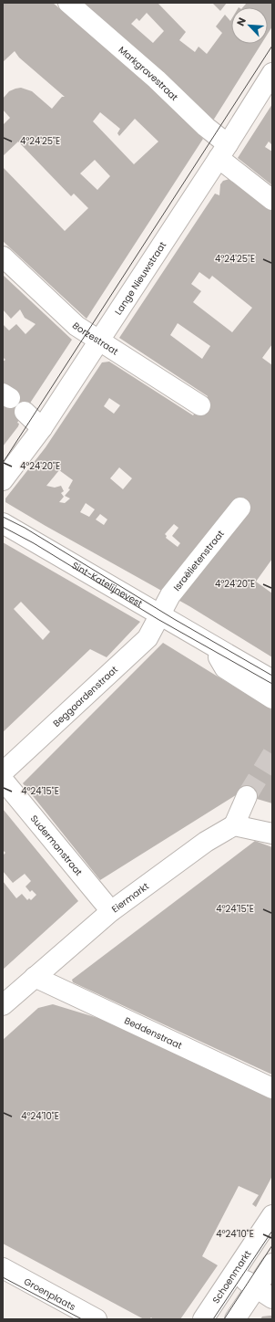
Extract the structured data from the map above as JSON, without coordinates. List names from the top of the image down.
{
  "streets": {
    "street": [
      "Markgravestraat",
      "Lange Nieuwstraat",
      "Borzestraat",
      "Israëlietenstraat",
      "Sint-Katelijnevest",
      "Beggaardenstraat",
      "Sudermanstraat",
      "Eiermarkt",
      "Beddenstraat",
      "Schoenmarkt",
      "Groenplaats"
    ]
  },
  "crossings": [
    ["Markgravestraat", "Lange Nieuwstraat"],
    ["Lange Nieuwstraat", "Borzestraat"],
    ["Israëlietenstraat", "Sint-Katelijnevest"],
    ["Israëlietenstraat", "Beggaardenstraat"],
    ["Sint-Katelijnevest", "Beggaardenstraat"],
    ["Sudermanstraat", "Eiermarkt"],
    ["Eiermarkt", "Beddenstraat"]
  ],
  "north": "top left",
  "coordinates": [
    "4°24'25\"E",
    "4°24'20\"E",
    "4°24'15\"E",
    "4°24'10\"E"
  ]
}
